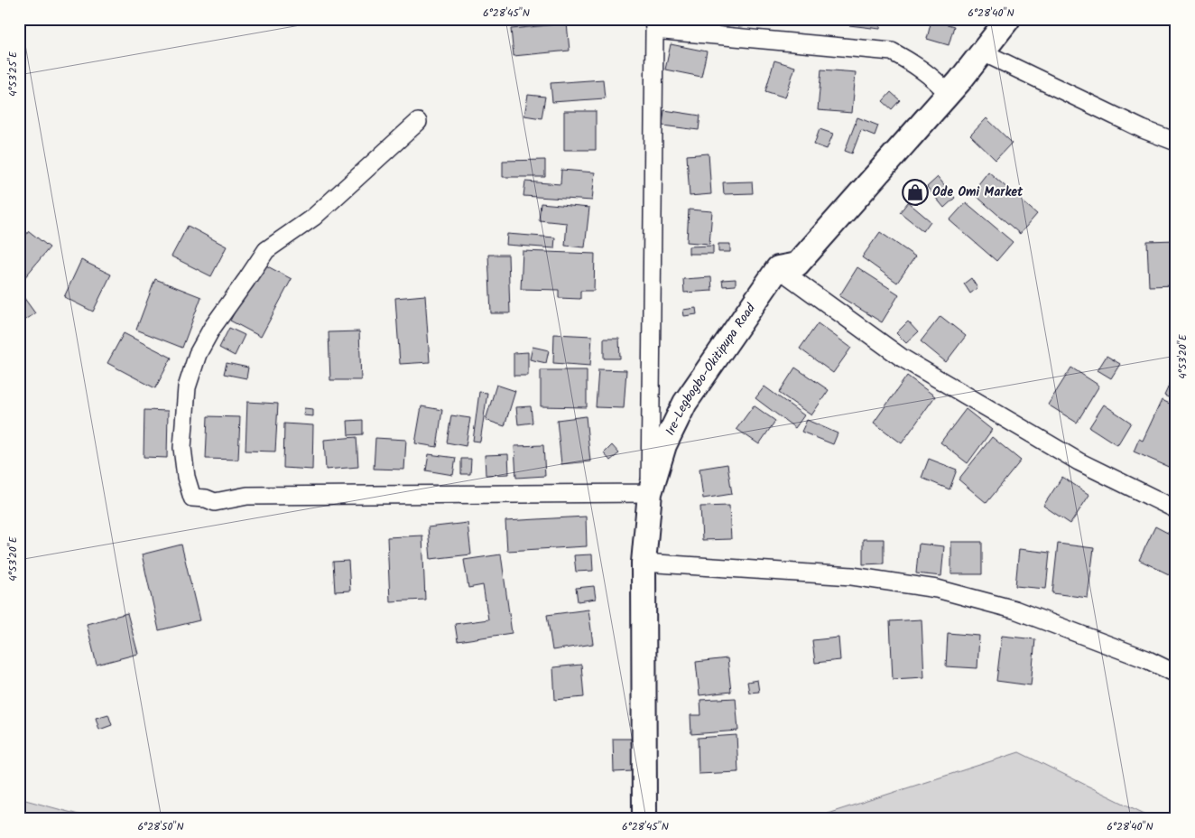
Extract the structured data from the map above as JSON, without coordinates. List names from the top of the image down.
{
  "streets": {
    "street": ["Ire-Legbogbo-Okitipupa Road"]
  },
  "places": {
    "shop": ["Ode Omi Market"]
  },
  "coordinates": [
    "6°28'45\"N",
    "6°28'40\"N",
    "4°53'25\"E",
    "4°53'20\"E",
    "6°28'50\"N"
  ]
}
